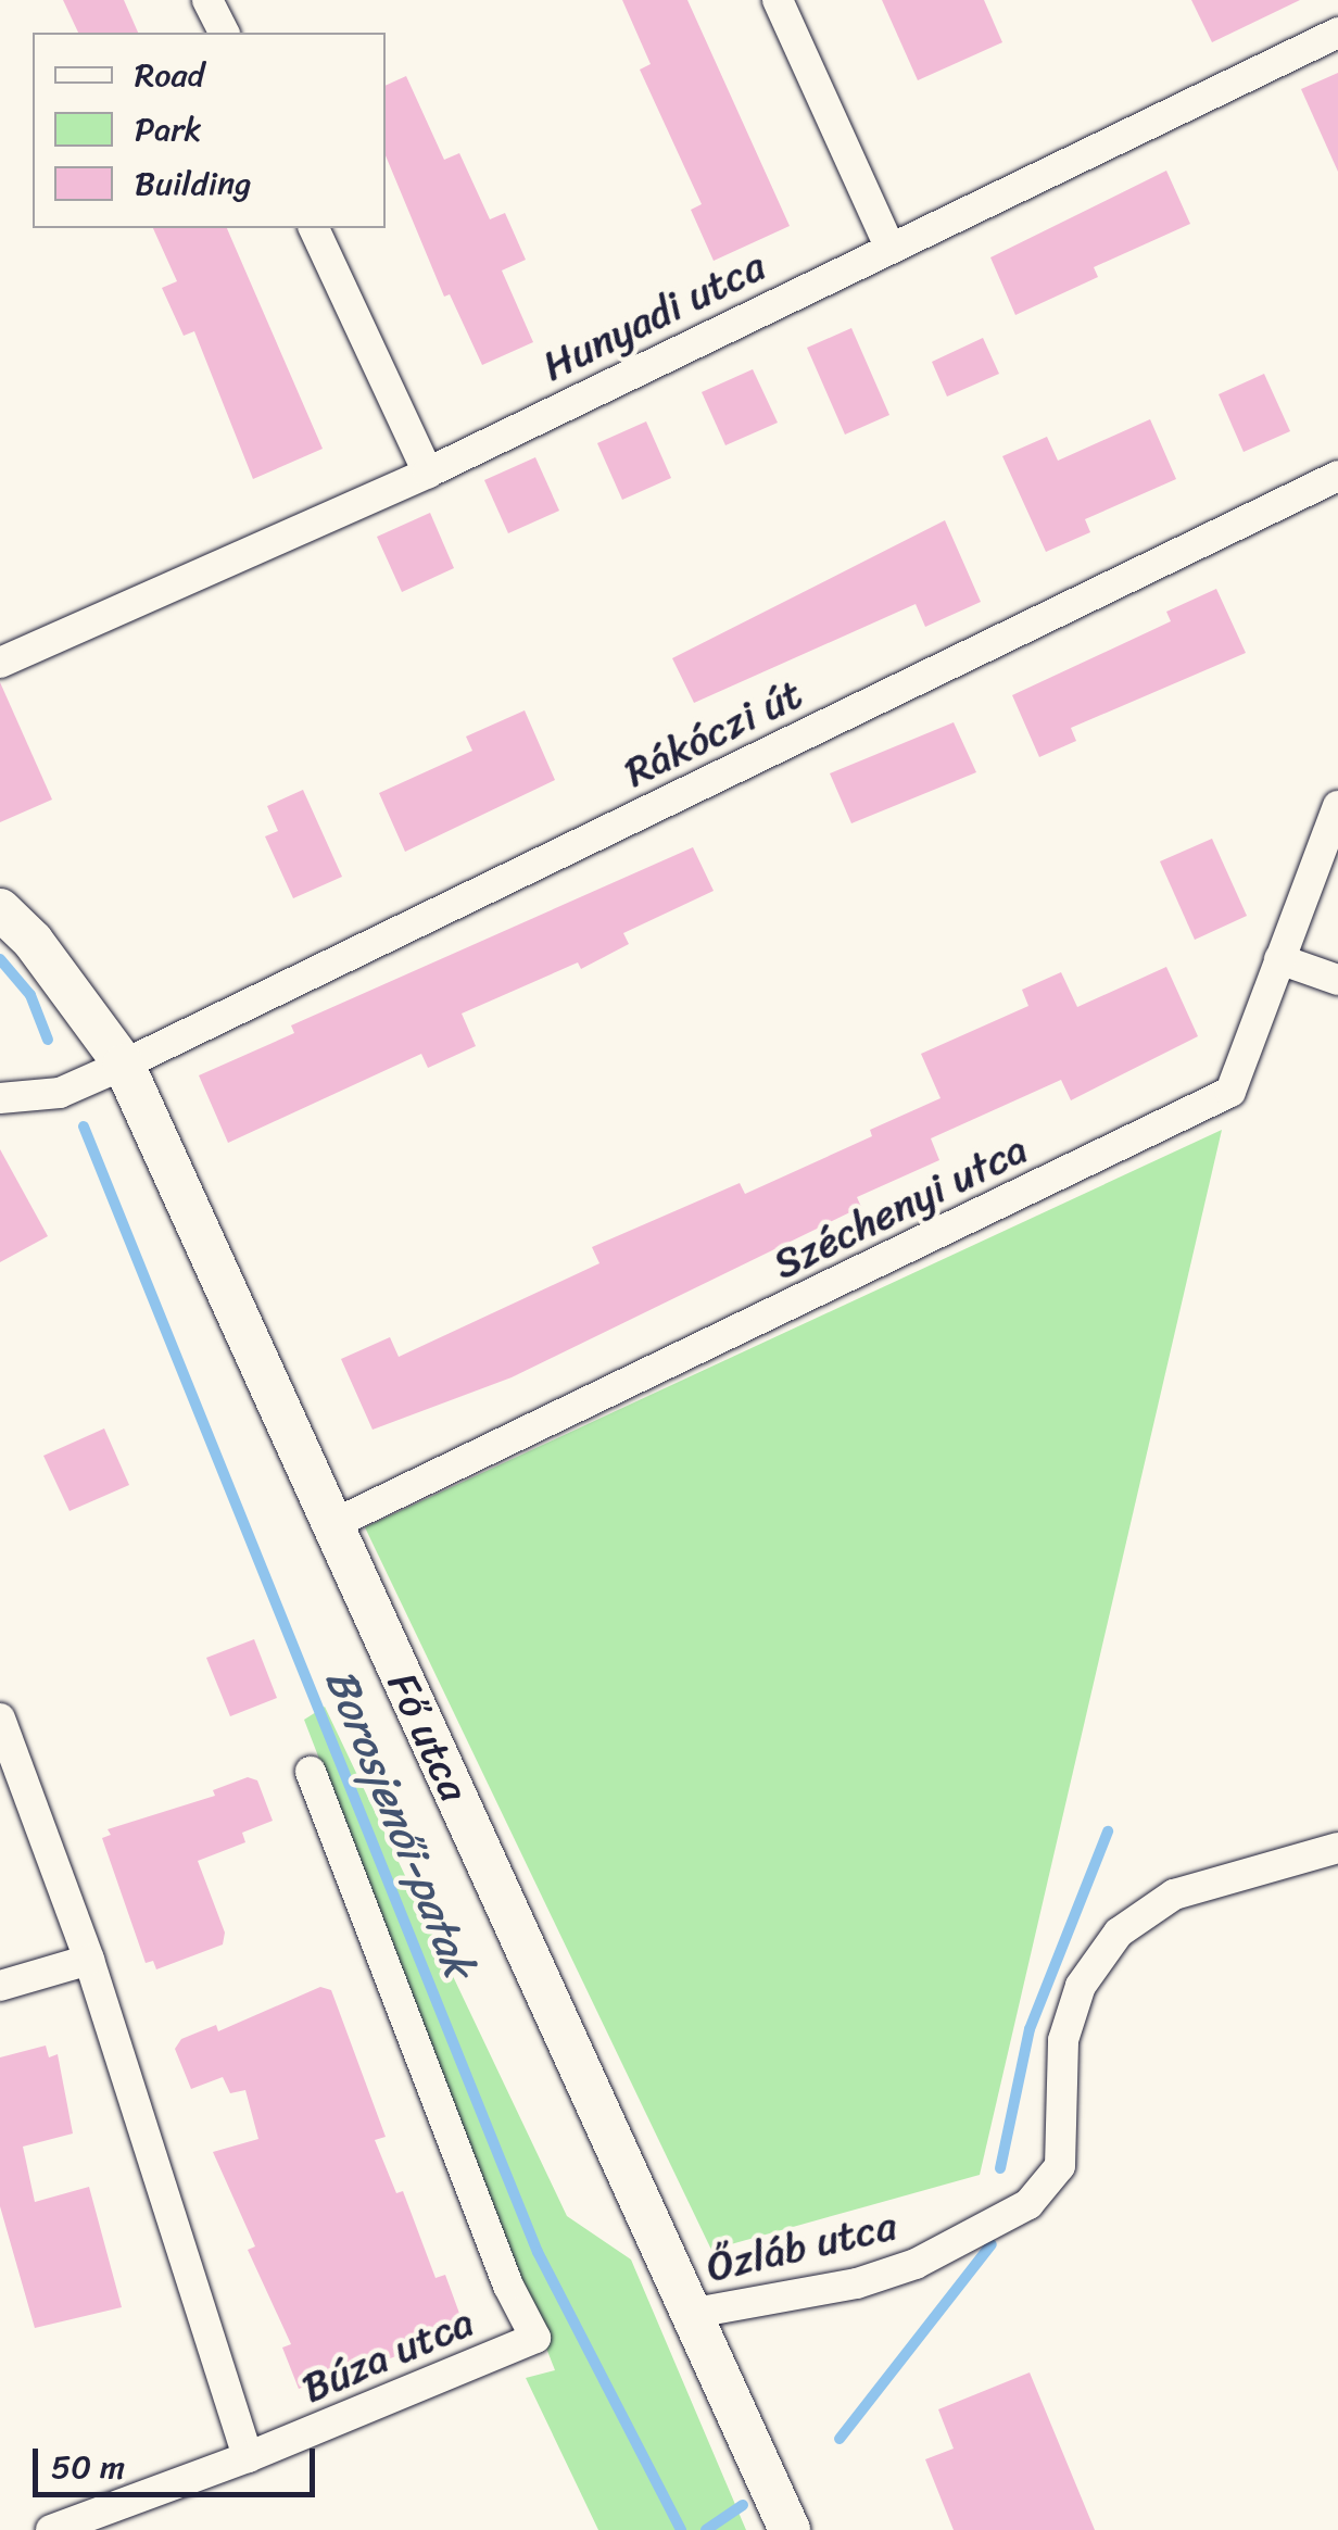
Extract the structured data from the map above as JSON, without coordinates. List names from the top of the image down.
{
  "streets": {
    "street": [
      "Hunyadi utca",
      "Rákóczi út",
      "Széchenyi utca",
      "Fő utca",
      "Őzláb utca",
      "Búza utca"
    ]
  },
  "crossings": [
    ["Rákóczi út", "Fő utca"],
    ["Széchenyi utca", "Fő utca"],
    ["Fő utca", "Őzláb utca"]
  ],
  "water": ["Borosjenői-patak"],
  "legend": ["Road", "Park", "Building"],
  "scale_bar": "50 m"
}
